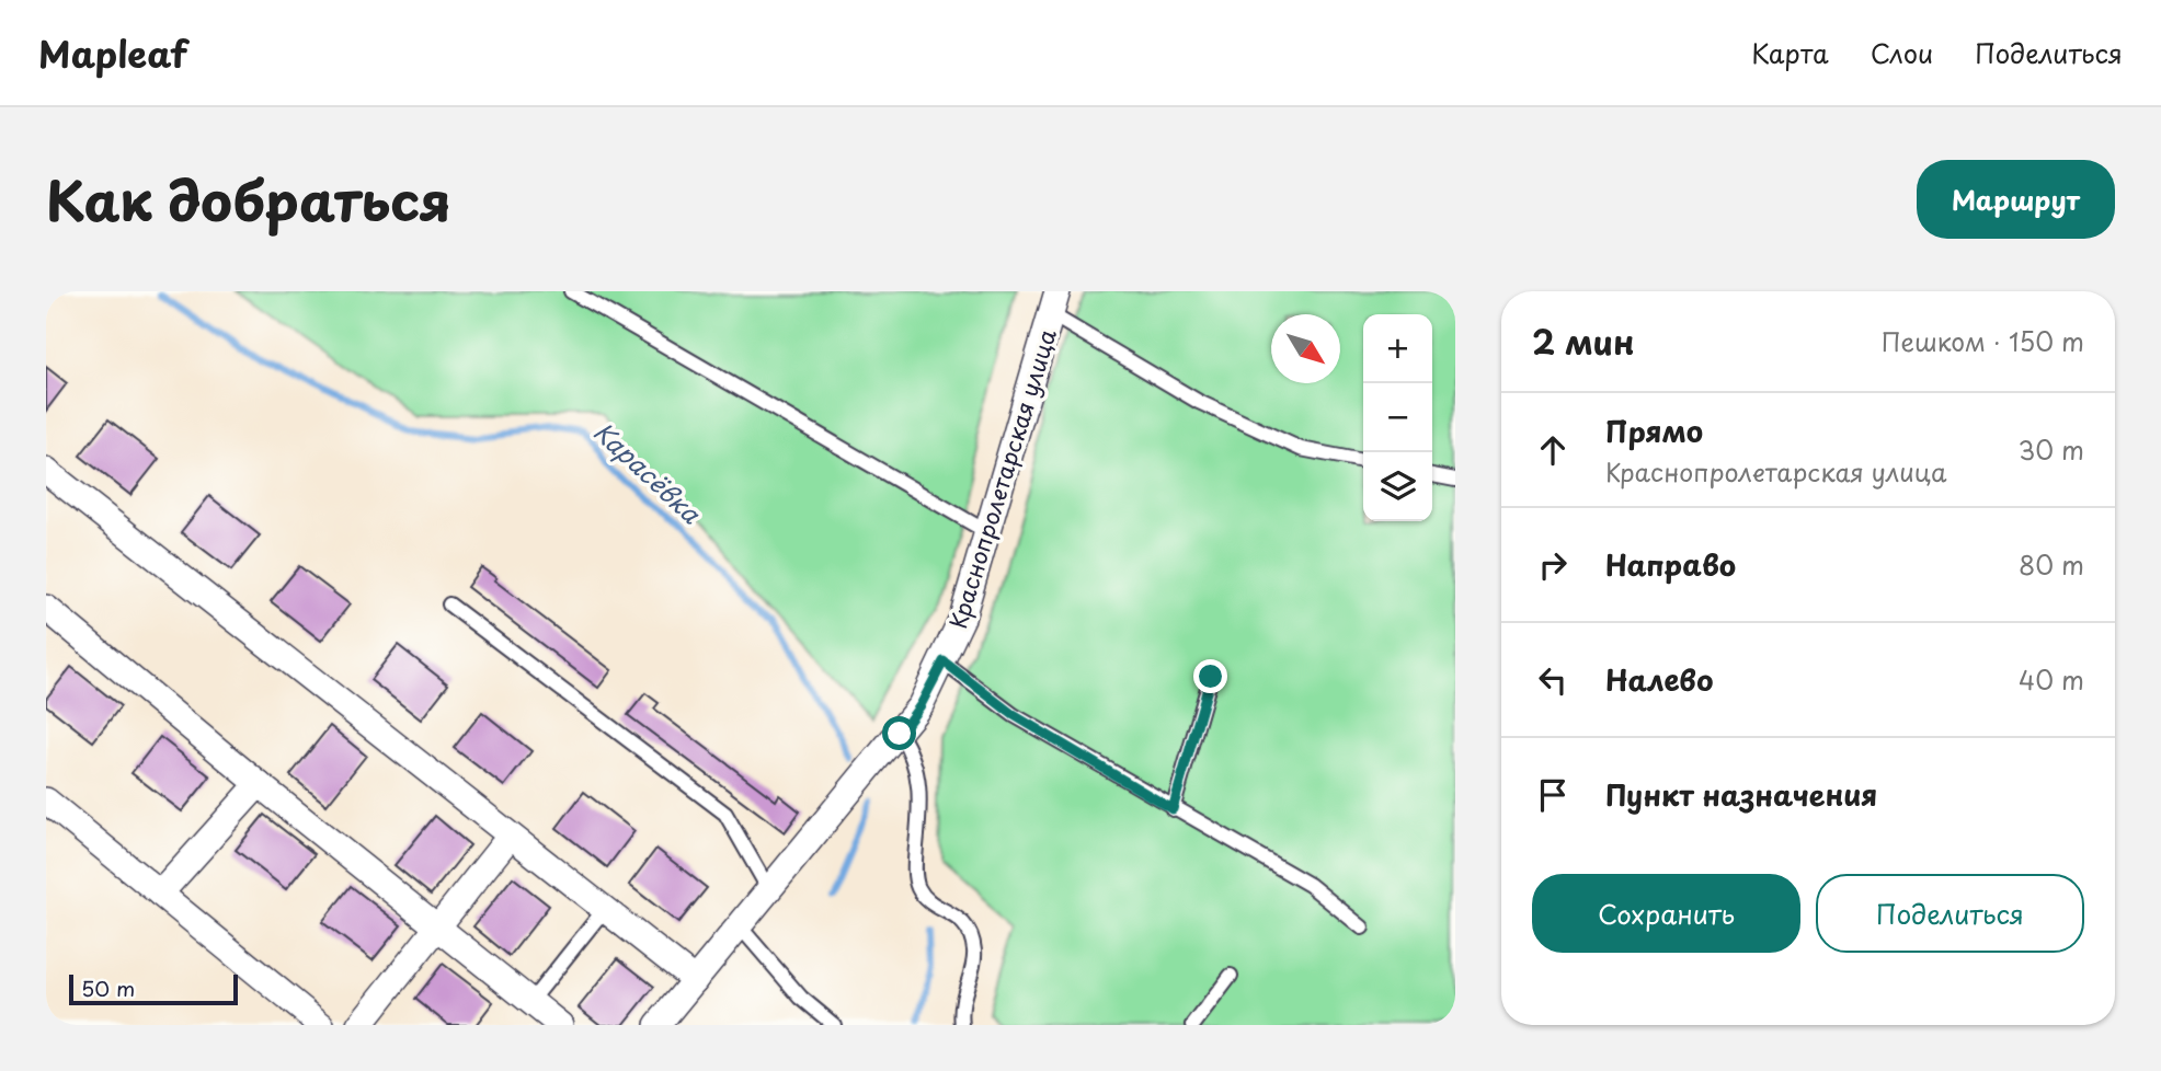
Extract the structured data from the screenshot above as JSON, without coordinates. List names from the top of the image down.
{
  "streets": {
    "street": ["Краснопролетарская улица"]
  },
  "water": ["Карасёвка"],
  "scale_bar": "50 m",
  "north": "bottom right",
  "page": {
    "header": "Mapleaf",
    "nav": ["Карта", "Слои", "Поделиться"],
    "title": "Как добраться",
    "buttons": [
      "Маршрут",
      ["Сохранить", "Поделиться"]
    ],
    "heading": ["2 мин", "Пешком · 150 m"],
    "map_buttons": ["+", "−"],
    "list": [
      ["Прямо", "Краснопролетарская улица", "30 m"],
      ["Направо", "80 m"],
      ["Налево", "40 m"],
      "Пункт назначения"
    ],
    "scale": "50 m"
  }
}
